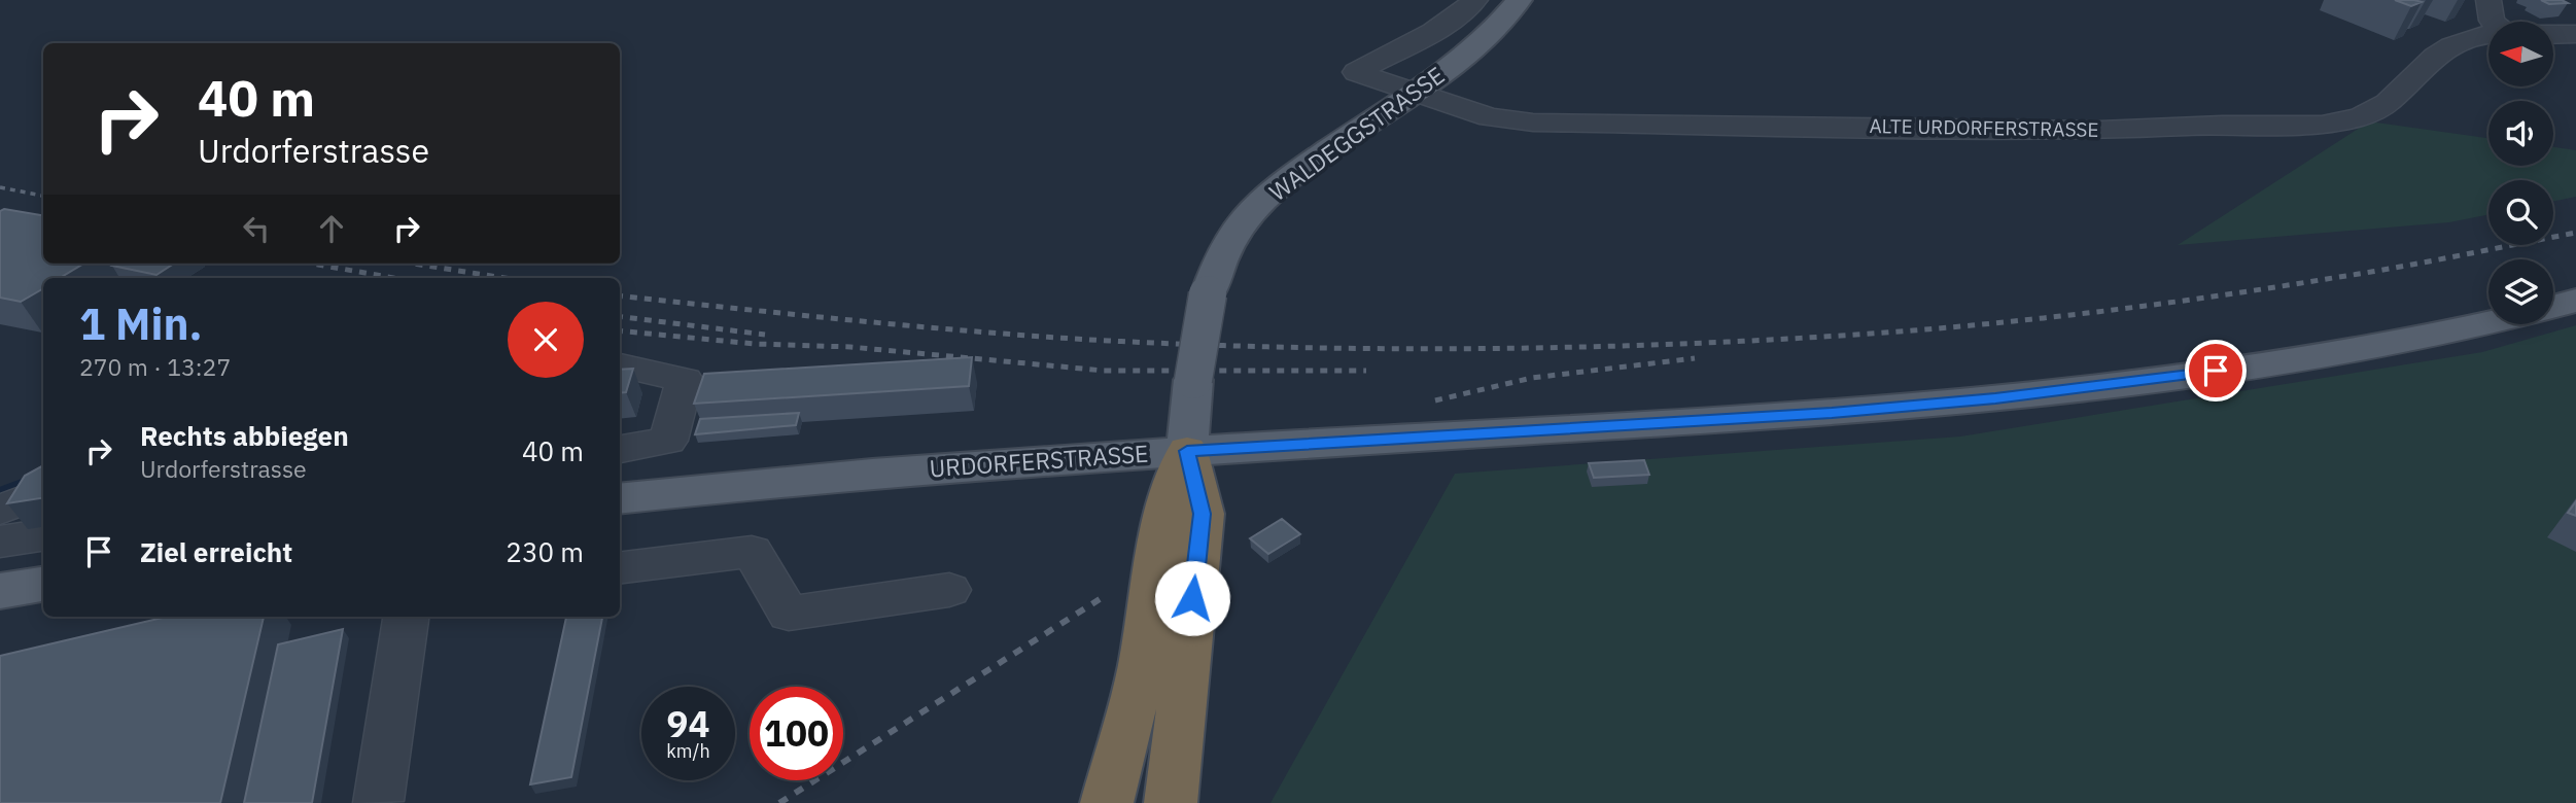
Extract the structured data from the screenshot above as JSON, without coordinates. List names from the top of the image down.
{
  "streets": {
    "main road": ["WALDEGGSTRASSE", "URDORFERSTRASSE"],
    "street": ["ALTE URDORFERSTRASSE"]
  },
  "crossings": [
    ["ALTE URDORFERSTRASSE", "WALDEGGSTRASSE"],
    ["WALDEGGSTRASSE", "URDORFERSTRASSE"]
  ],
  "north": "left",
  "page": {
    "turn": ["40 m", "Urdorferstrasse"],
    "heading": ["1 Min.", "270 m · 13:27"],
    "list": [
      {
        "name": "Rechts abbiegen",
        "note": "Urdorferstrasse",
        "value": "40 m"
      },
      {
        "name": "Ziel erreicht",
        "value": "230 m"
      }
    ],
    "speed": "94 km/h",
    "limit": "100"
  }
}
